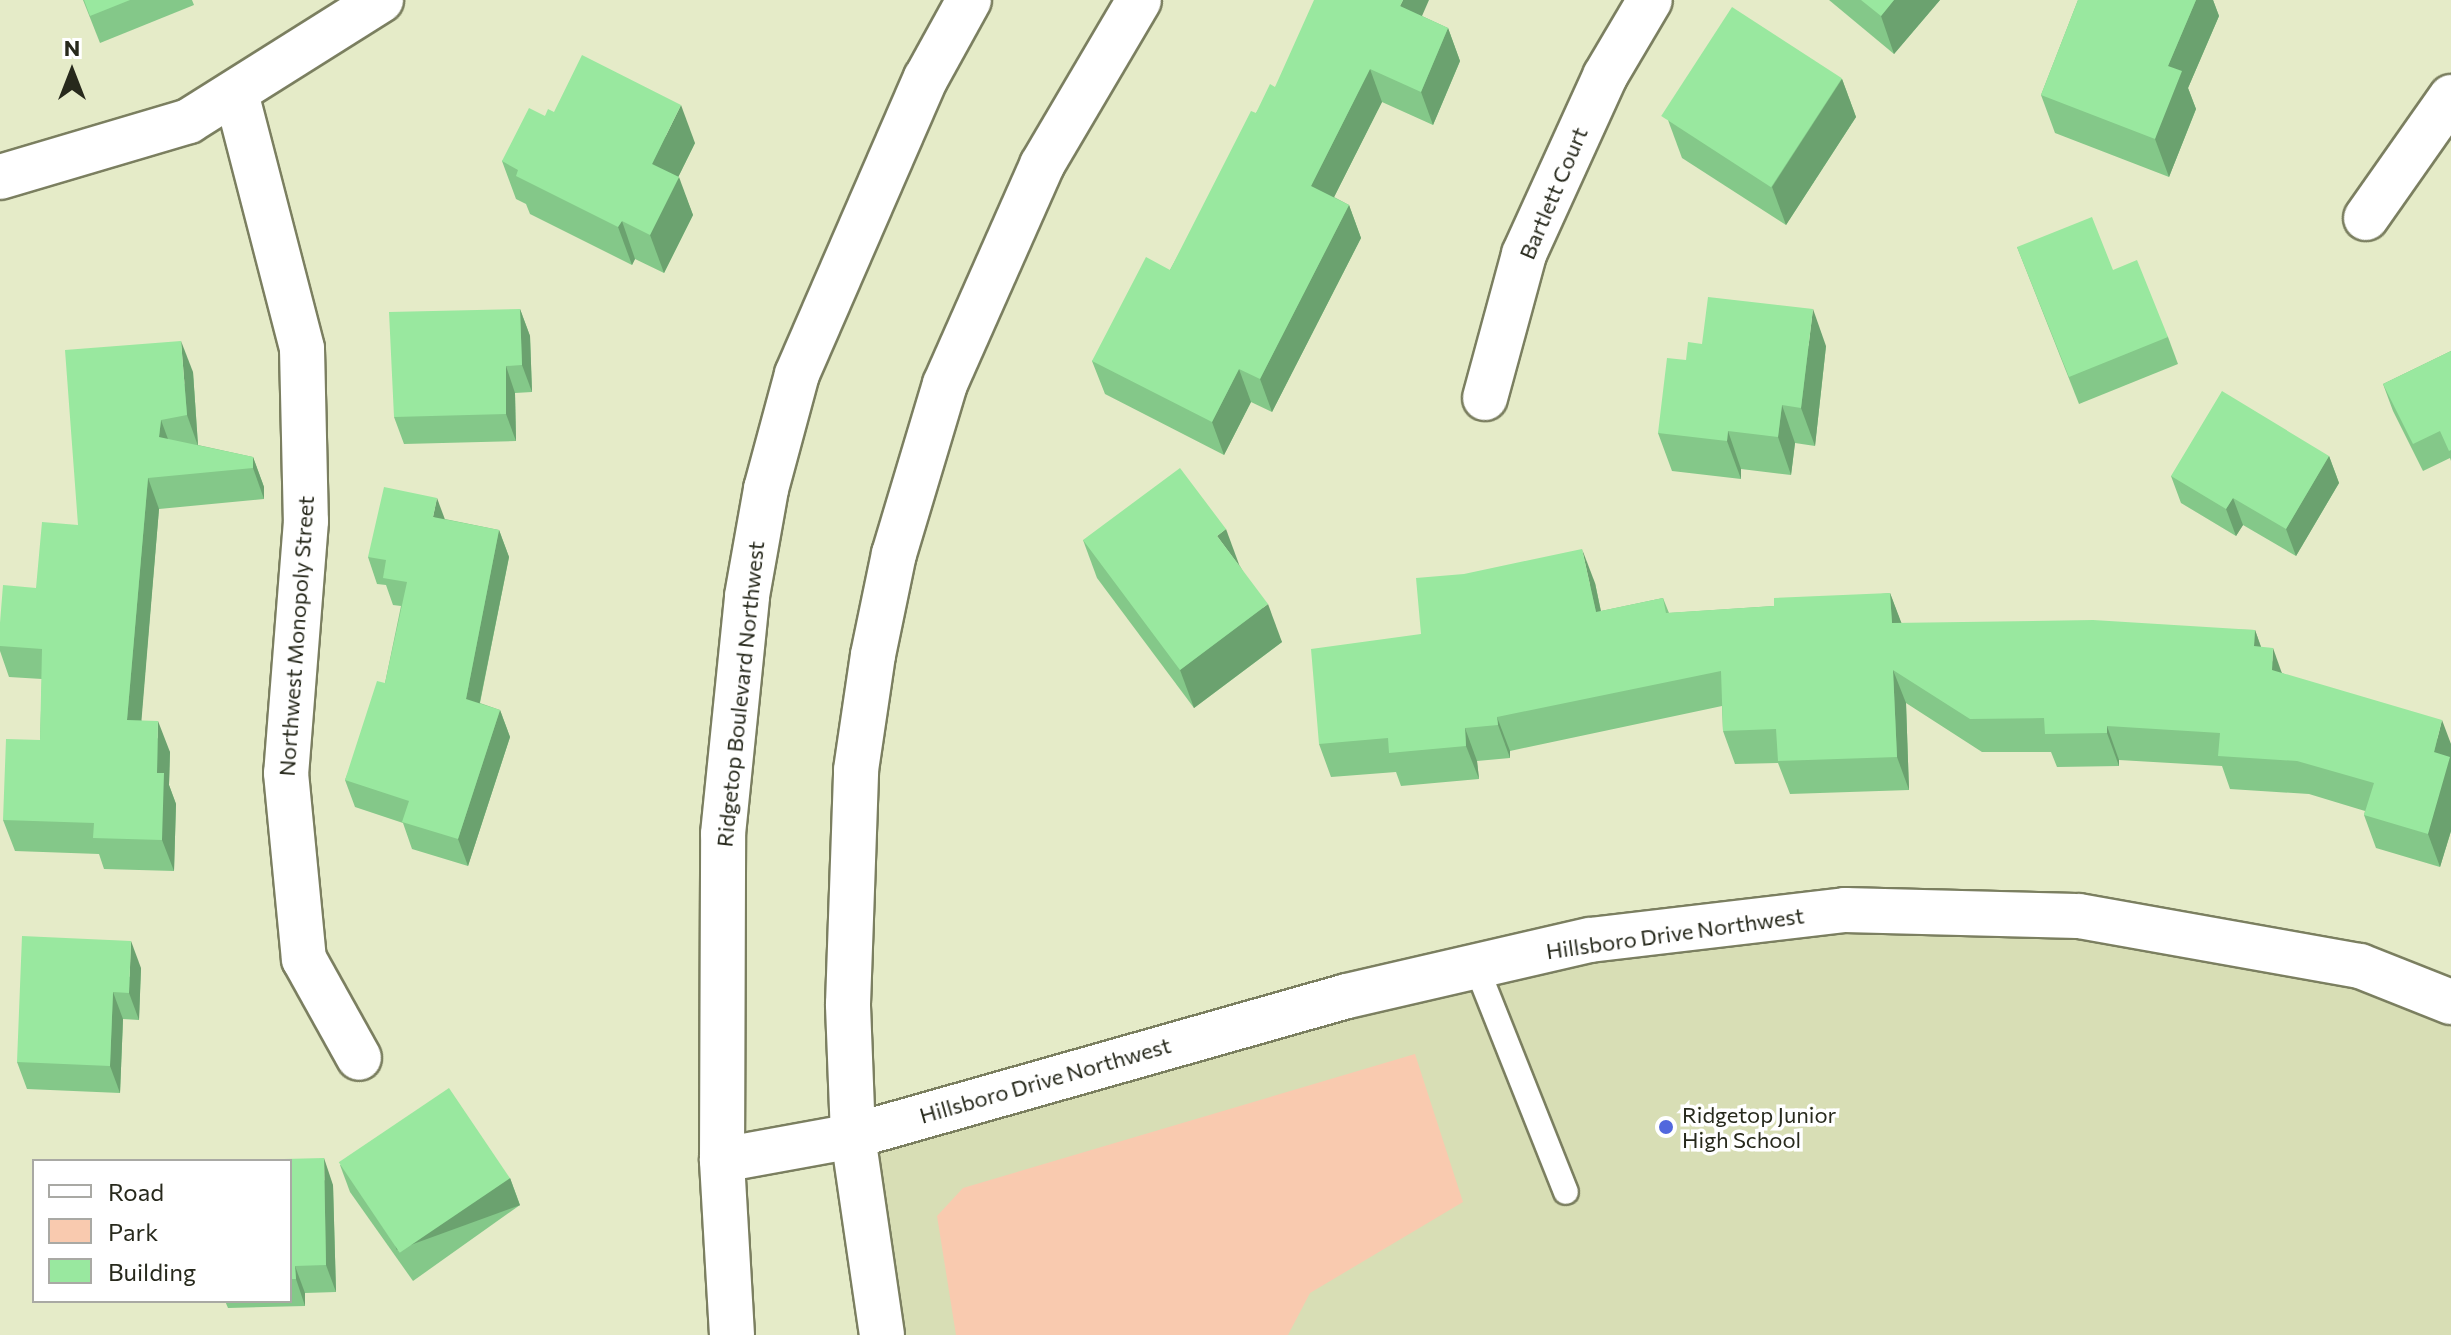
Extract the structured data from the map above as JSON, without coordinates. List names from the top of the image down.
{
  "streets": {
    "street": [
      "Bartlett Court",
      "Northwest Monopoly Street",
      "Ridgetop Boulevard Northwest",
      "Hillsboro Drive Northwest"
    ]
  },
  "crossings": [
    ["Ridgetop Boulevard Northwest", "Hillsboro Drive Northwest"]
  ],
  "places": ["Ridgetop Junior High School"],
  "legend": ["Road", "Park", "Building"],
  "north": "top"
}
